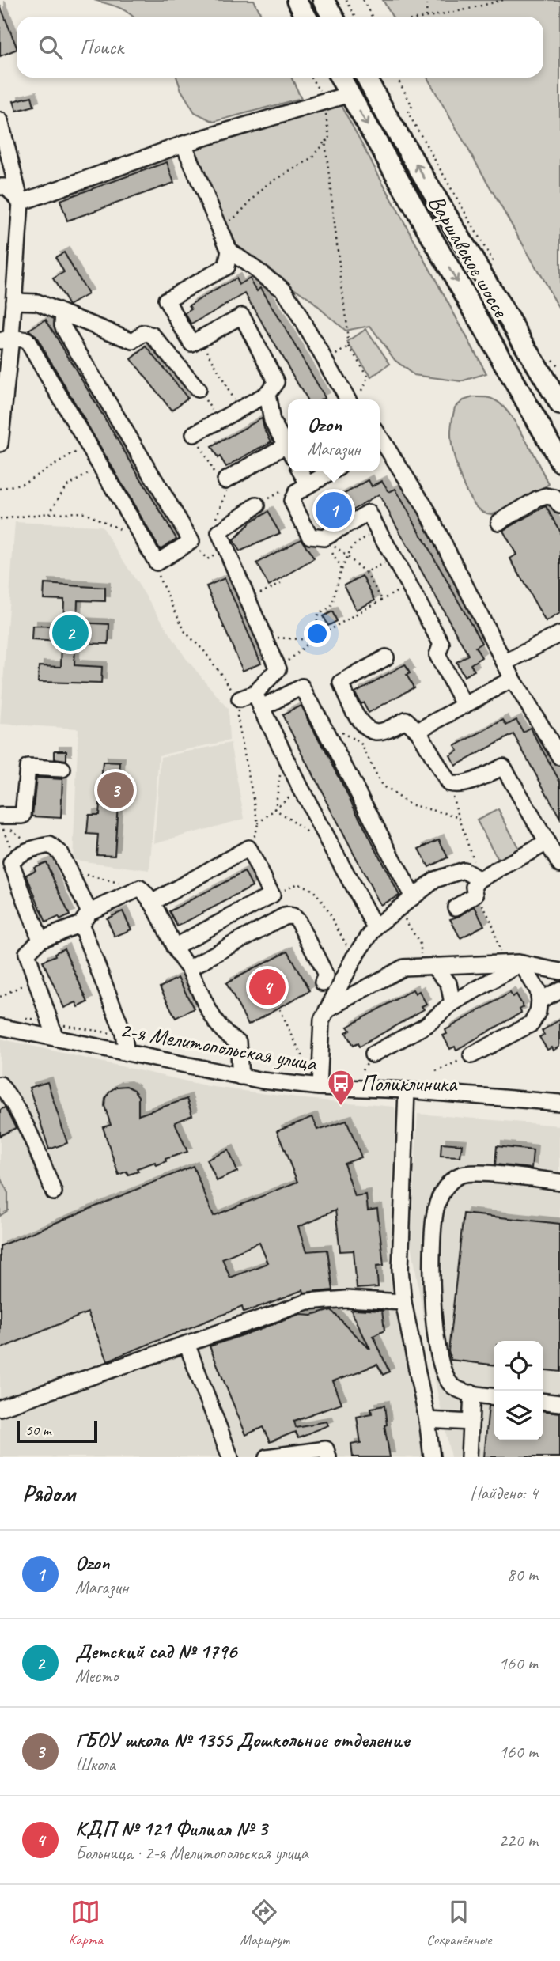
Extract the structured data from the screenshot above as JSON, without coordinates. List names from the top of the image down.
{
  "streets": {
    "main road": ["Варшавское шоссе"],
    "street": ["2-я Мелитопольская улица"]
  },
  "places": {
    "bus stop": ["Поликлиника"]
  },
  "scale_bar": "50 m",
  "page": {
    "search": "Поиск",
    "popup": ["Ozon", "Магазин"],
    "pins": [
      "1",
      "2",
      "3",
      "4"
    ],
    "scale": "50 m",
    "heading": ["Рядом", "Найдено: 4"],
    "list": [
      {
        "mark": "1",
        "name": "Ozon",
        "note": "Магазин",
        "value": "80 m"
      },
      {
        "mark": "2",
        "name": "Детский сад № 1796",
        "note": "Место",
        "value": "160 m"
      },
      {
        "mark": "3",
        "name": "ГБОУ школа № 1355 Дошкольное отделение",
        "note": "Школа",
        "value": "160 m"
      },
      {
        "mark": "4",
        "name": "КДП № 121 Филиал № 3",
        "note": "Больница · 2-я Мелитопольская улица",
        "value": "220 m"
      }
    ],
    "nav": ["Карта", "Маршрут", "Сохранённые"]
  }
}
